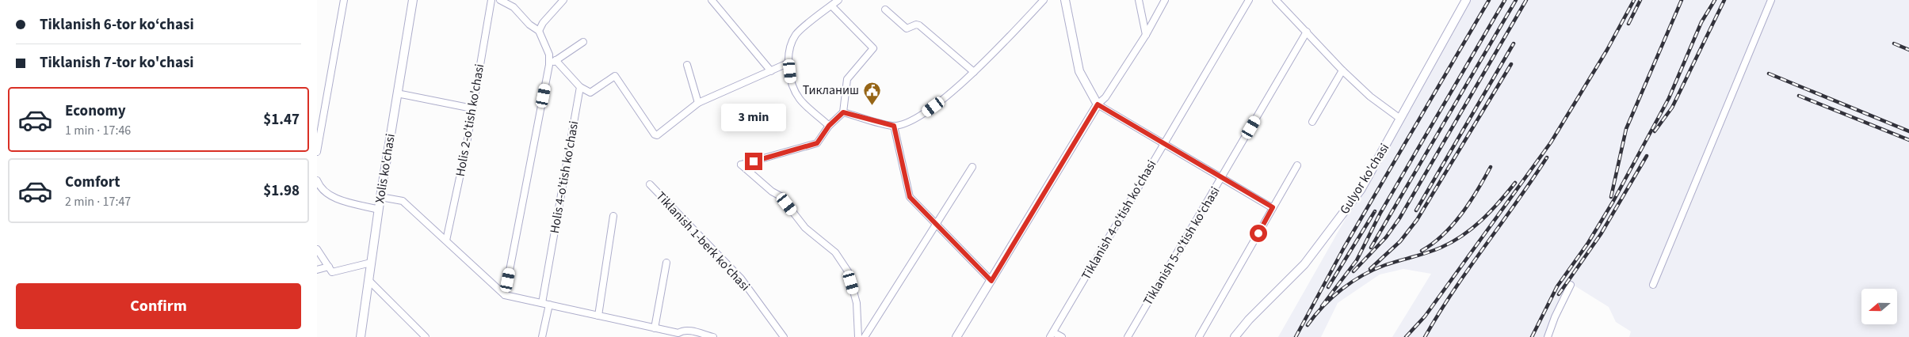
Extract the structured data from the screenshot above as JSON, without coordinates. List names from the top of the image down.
{
  "streets": {
    "street": [
      "Holis 2-o'tish ko'chasi",
      "Xolis ko'chasi",
      "Holis 4-o'tish ko'chasi",
      "Gulyor ko'chasi",
      "Tiklanish 4-o'tish ko‘chasi",
      "Tiklanish 1-berk ko'chasi",
      "Tiklanish 5-o'tish ko‘chasi"
    ]
  },
  "places": {
    "public building": ["Тикланиш"]
  },
  "north": "left",
  "page": {
    "banner": ["Tiklanish 6-tor ko‘chasi", "Tiklanish 7-tor ko'chasi"],
    "list": [
      {
        "name": "Economy",
        "note": "1 min · 17:46",
        "value": "$1.47"
      },
      {
        "name": "Comfort",
        "note": "2 min · 17:47",
        "value": "$1.98"
      }
    ],
    "bubble": "3 min",
    "buttons": "Confirm"
  }
}
